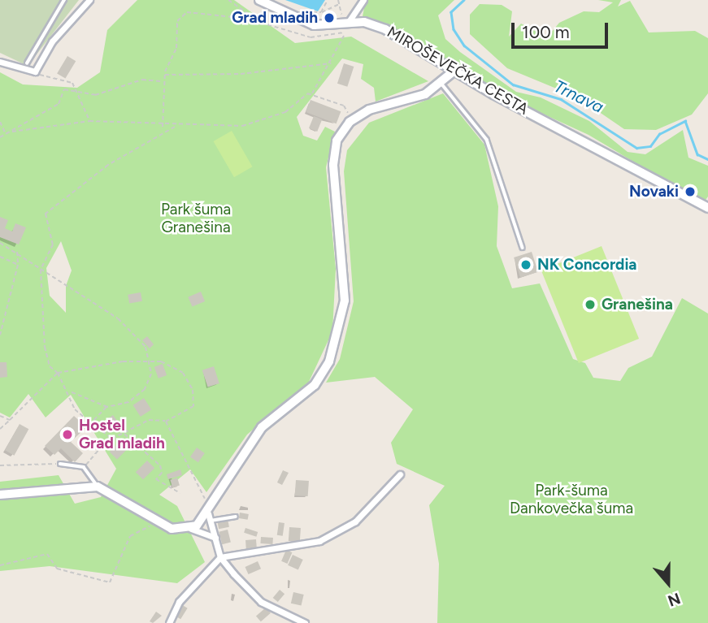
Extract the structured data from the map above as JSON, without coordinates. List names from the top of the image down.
{
  "streets": {
    "street": ["MIROŠEVEČKA CESTA"]
  },
  "water": ["Trnava"],
  "parks": ["Park šuma Granešina", "Park-šuma Dankovečka šuma"],
  "places": [
    "Grad mladih",
    "Novaki",
    "NK Concordia",
    "Granešina",
    "Hostel Grad mladih"
  ],
  "scale_bar": "100 m",
  "north": "bottom"
}
